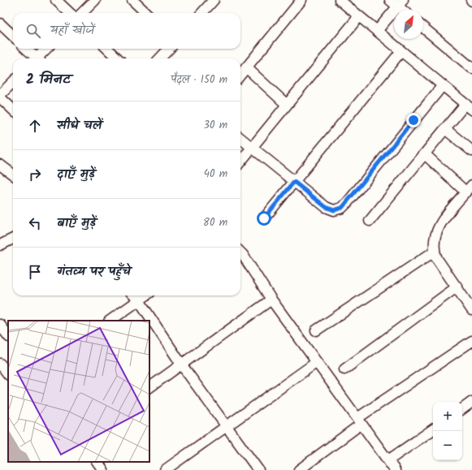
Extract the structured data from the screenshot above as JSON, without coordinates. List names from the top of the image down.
{
  "north": "top right",
  "page": {
    "search": "यहाँ खोजें",
    "heading": ["2 मिनट", "पैदल · 150 m"],
    "list": [
      ["सीधे चलें", "30 m"],
      ["दाएँ मुड़ें", "40 m"],
      ["बाएँ मुड़ें", "80 m"],
      "गंतव्य पर पहुँचे"
    ],
    "map_buttons": ["+", "−"]
  }
}
